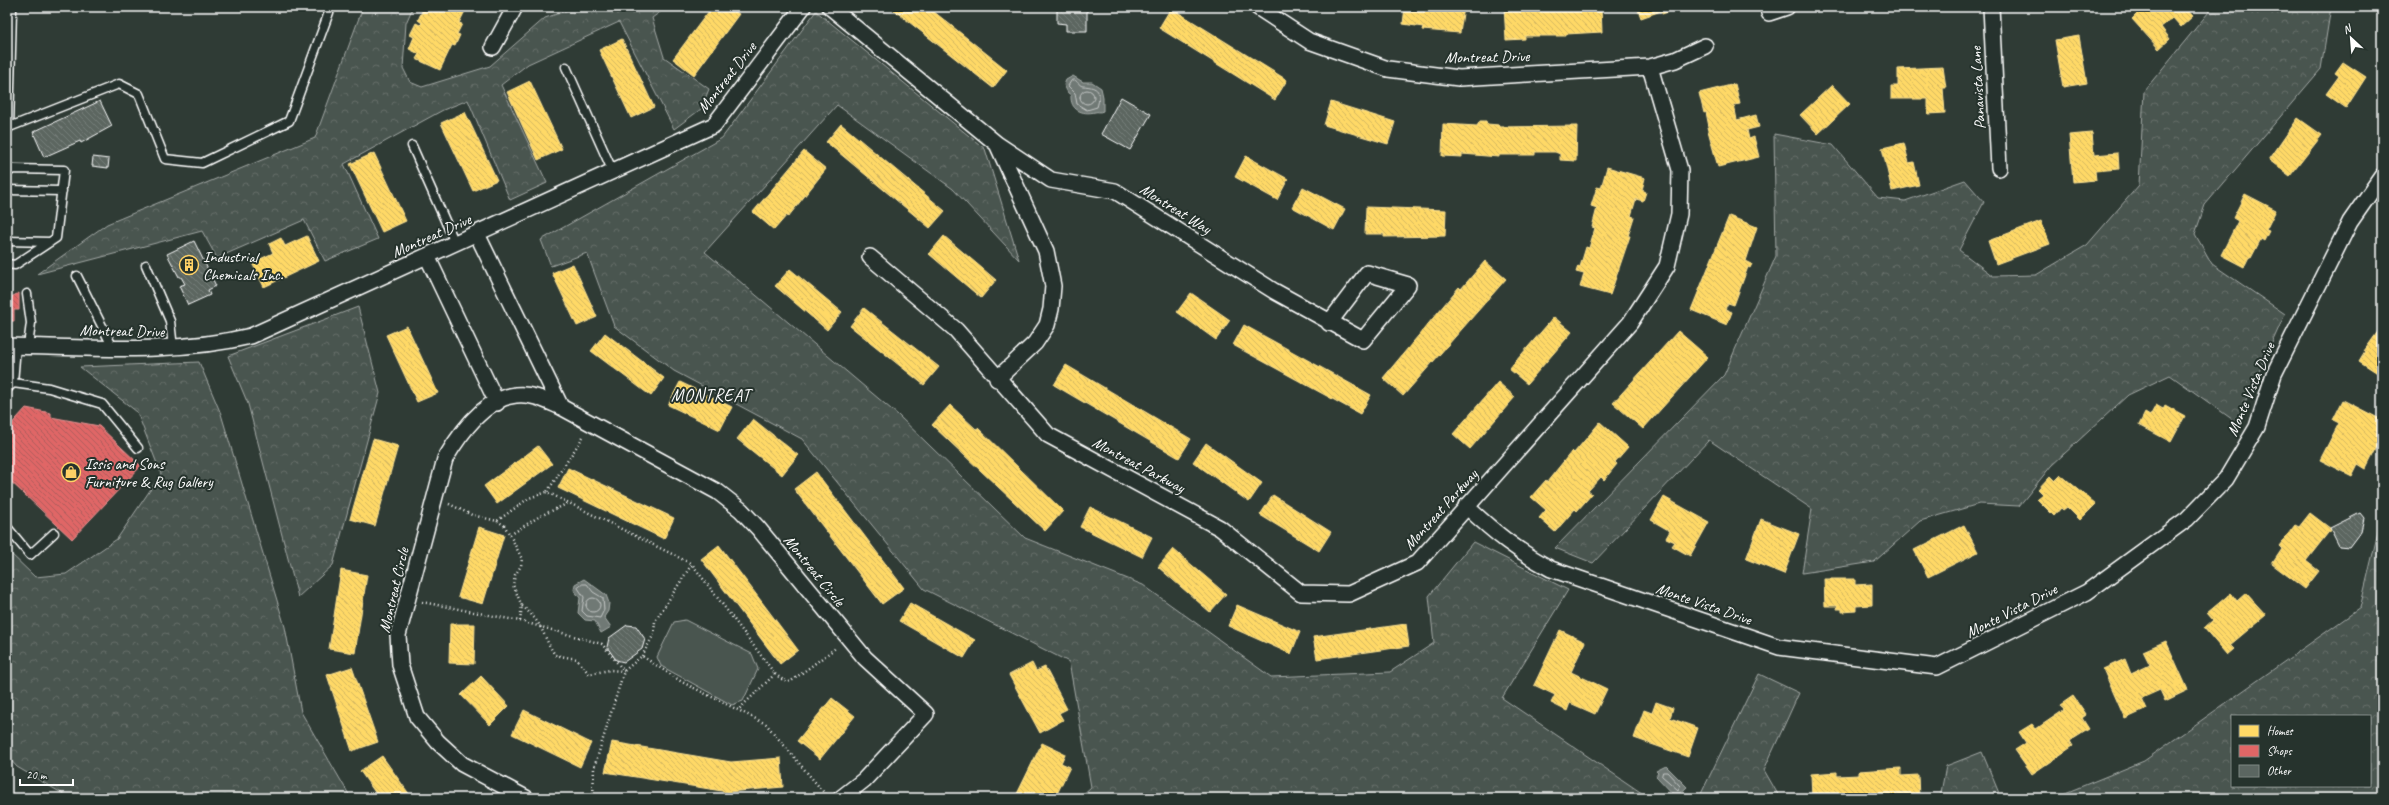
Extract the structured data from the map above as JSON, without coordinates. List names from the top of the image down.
{
  "streets": {
    "street": [
      "Montreat Drive",
      "Panavista Lane",
      "Montreat Way",
      "Monte Vista Drive",
      "Montreat Parkway",
      "Montreat Circle"
    ]
  },
  "crossings": [
    ["Montreat Drive", "Montreat Parkway"],
    ["Montreat Way", "Montreat Parkway"],
    ["Monte Vista Drive", "Montreat Parkway"]
  ],
  "districts": ["MONTREAT"],
  "places": {
    "building": ["Industrial Chemicals Inc."],
    "shop": ["Issis and Sons Furniture & Rug Gallery"]
  },
  "legend": ["Homes", "Shops", "Other"],
  "scale_bar": "20 m",
  "north": "top left"
}
